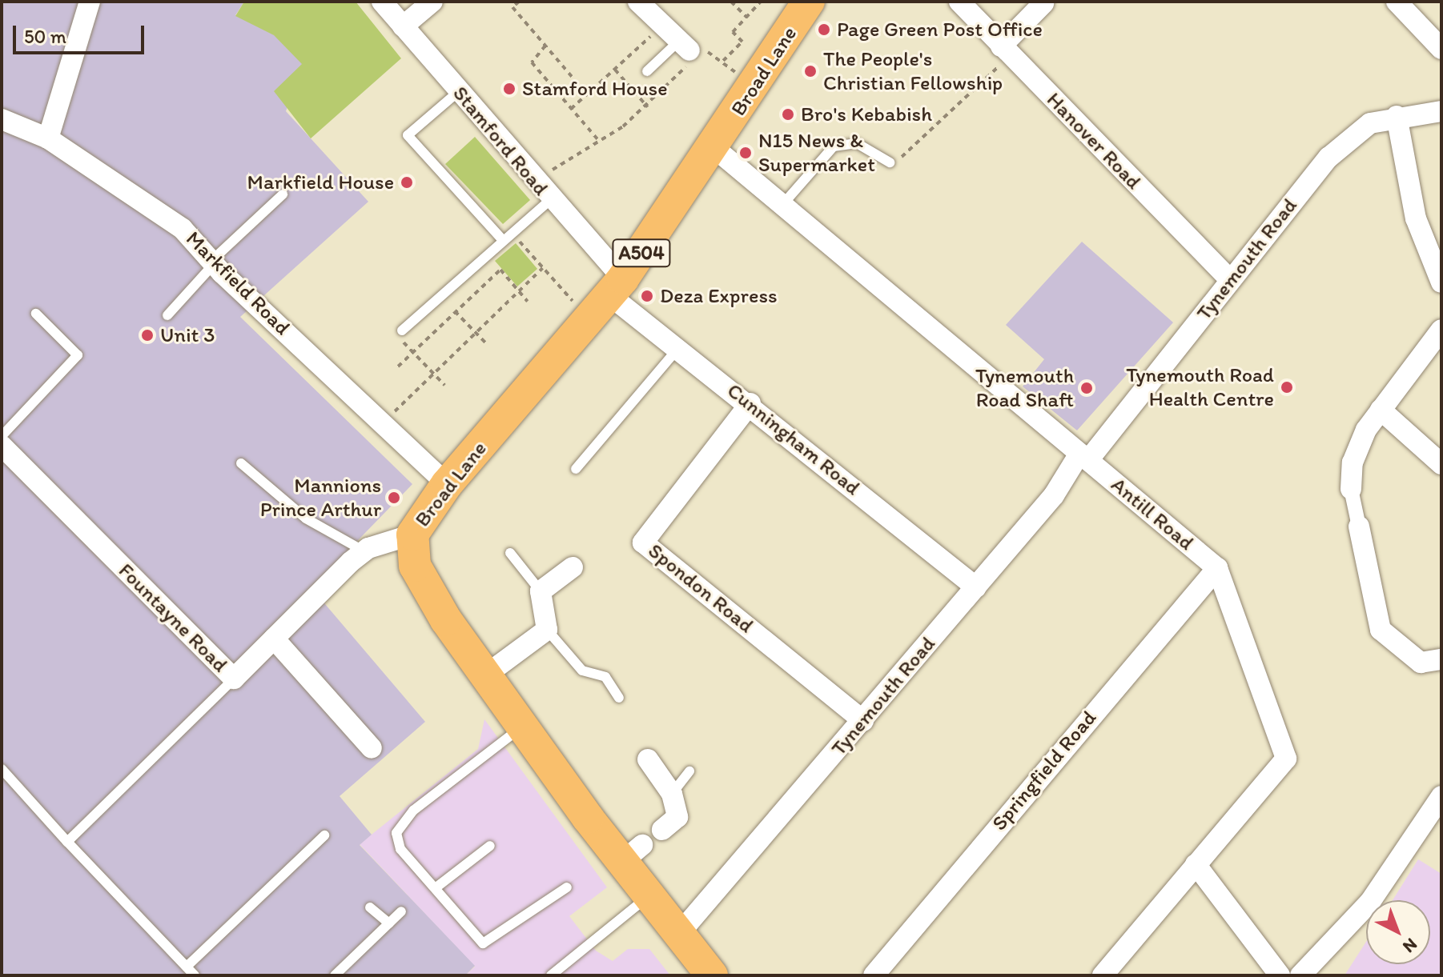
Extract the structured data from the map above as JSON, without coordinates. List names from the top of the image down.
{
  "streets": {
    "main road": ["Broad Lane", "A504"],
    "street": [
      "Stamford Road",
      "Hanover Road",
      "Tynemouth Road",
      "Markfield Road",
      "Cunningham Road",
      "Antill Road",
      "Spondon Road",
      "Fountayne Road",
      "Springfield Road"
    ]
  },
  "crossings": [
    ["Broad Lane", "Stamford Road"],
    ["Broad Lane", "Tynemouth Road"],
    ["Broad Lane", "Markfield Road"],
    ["Broad Lane", "Cunningham Road"],
    ["Broad Lane", "Antill Road"],
    ["Broad Lane", "Fountayne Road"],
    ["Stamford Road", "Cunningham Road"],
    ["Hanover Road", "Tynemouth Road"],
    ["Tynemouth Road", "Cunningham Road"],
    ["Tynemouth Road", "Antill Road"],
    ["Tynemouth Road", "Spondon Road"],
    ["Cunningham Road", "Spondon Road"],
    ["Antill Road", "Springfield Road"]
  ],
  "places": [
    "Page Green Post Office",
    "The People's Christian Fellowship",
    "Stamford House",
    "Bro's Kebabish",
    "N15 News & Supermarket",
    "Markfield House",
    "Deza Express",
    "Unit 3",
    "Tynemouth Road Health Centre",
    "Tynemouth Road Shaft",
    "Mannions Prince Arthur"
  ],
  "scale_bar": "50 m",
  "north": "bottom right"
}
